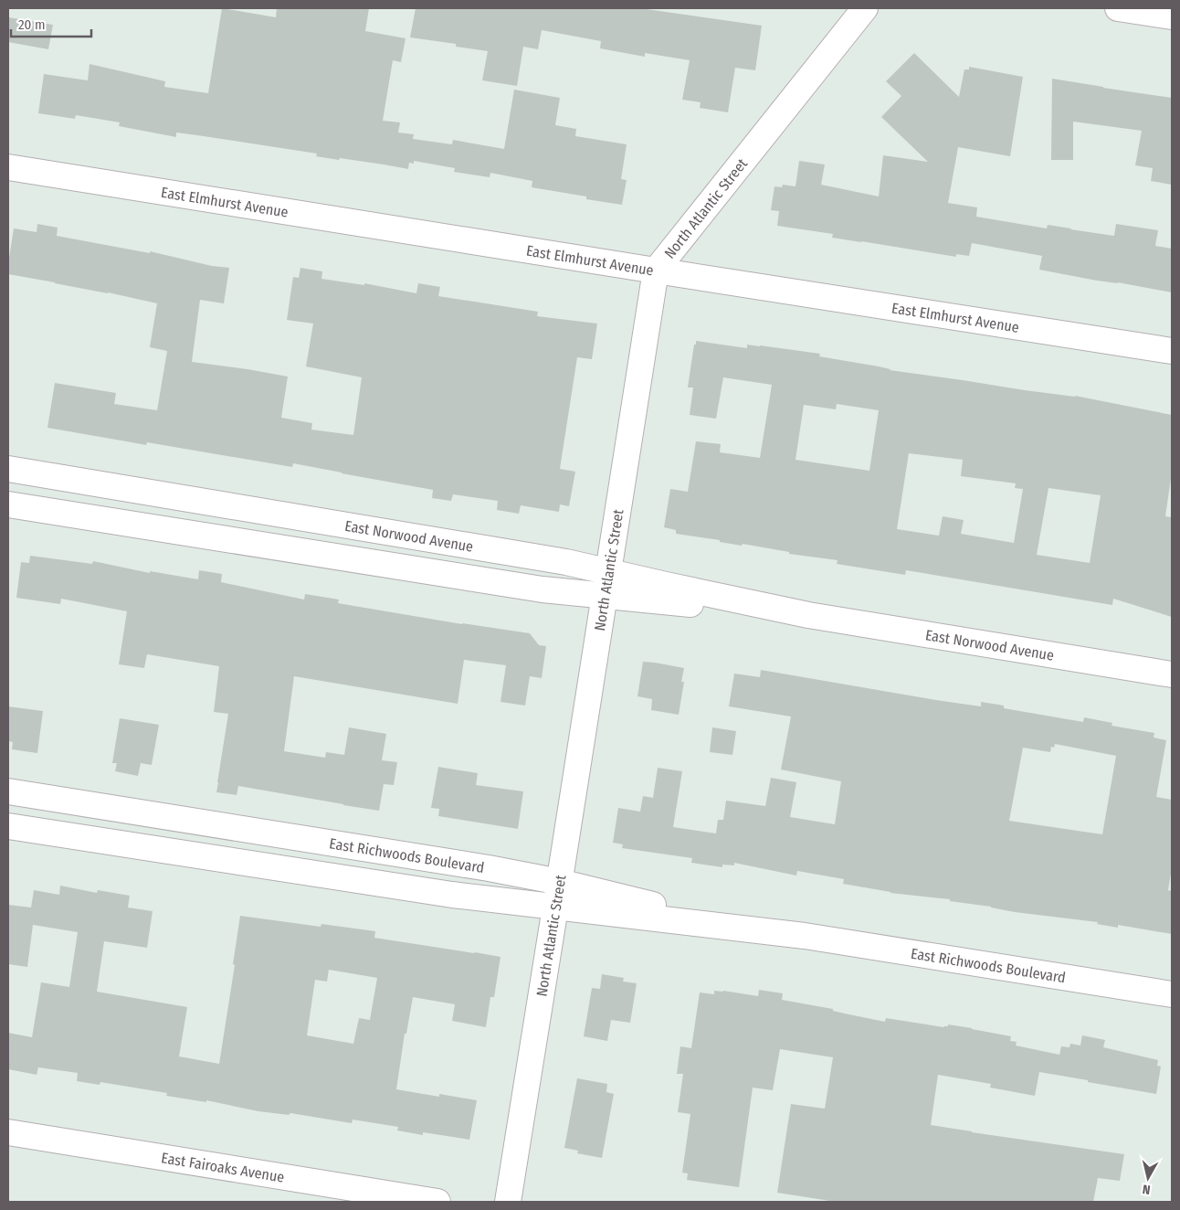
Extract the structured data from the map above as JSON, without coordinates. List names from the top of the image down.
{
  "streets": {
    "street": [
      "East Elmhurst Avenue",
      "North Atlantic Street",
      "East Norwood Avenue",
      "East Richwoods Boulevard",
      "East Fairoaks Avenue"
    ]
  },
  "crossings": [
    ["East Elmhurst Avenue", "North Atlantic Street"],
    ["North Atlantic Street", "East Norwood Avenue"],
    ["North Atlantic Street", "East Richwoods Boulevard"]
  ],
  "scale_bar": "20 m",
  "north": "bottom"
}
